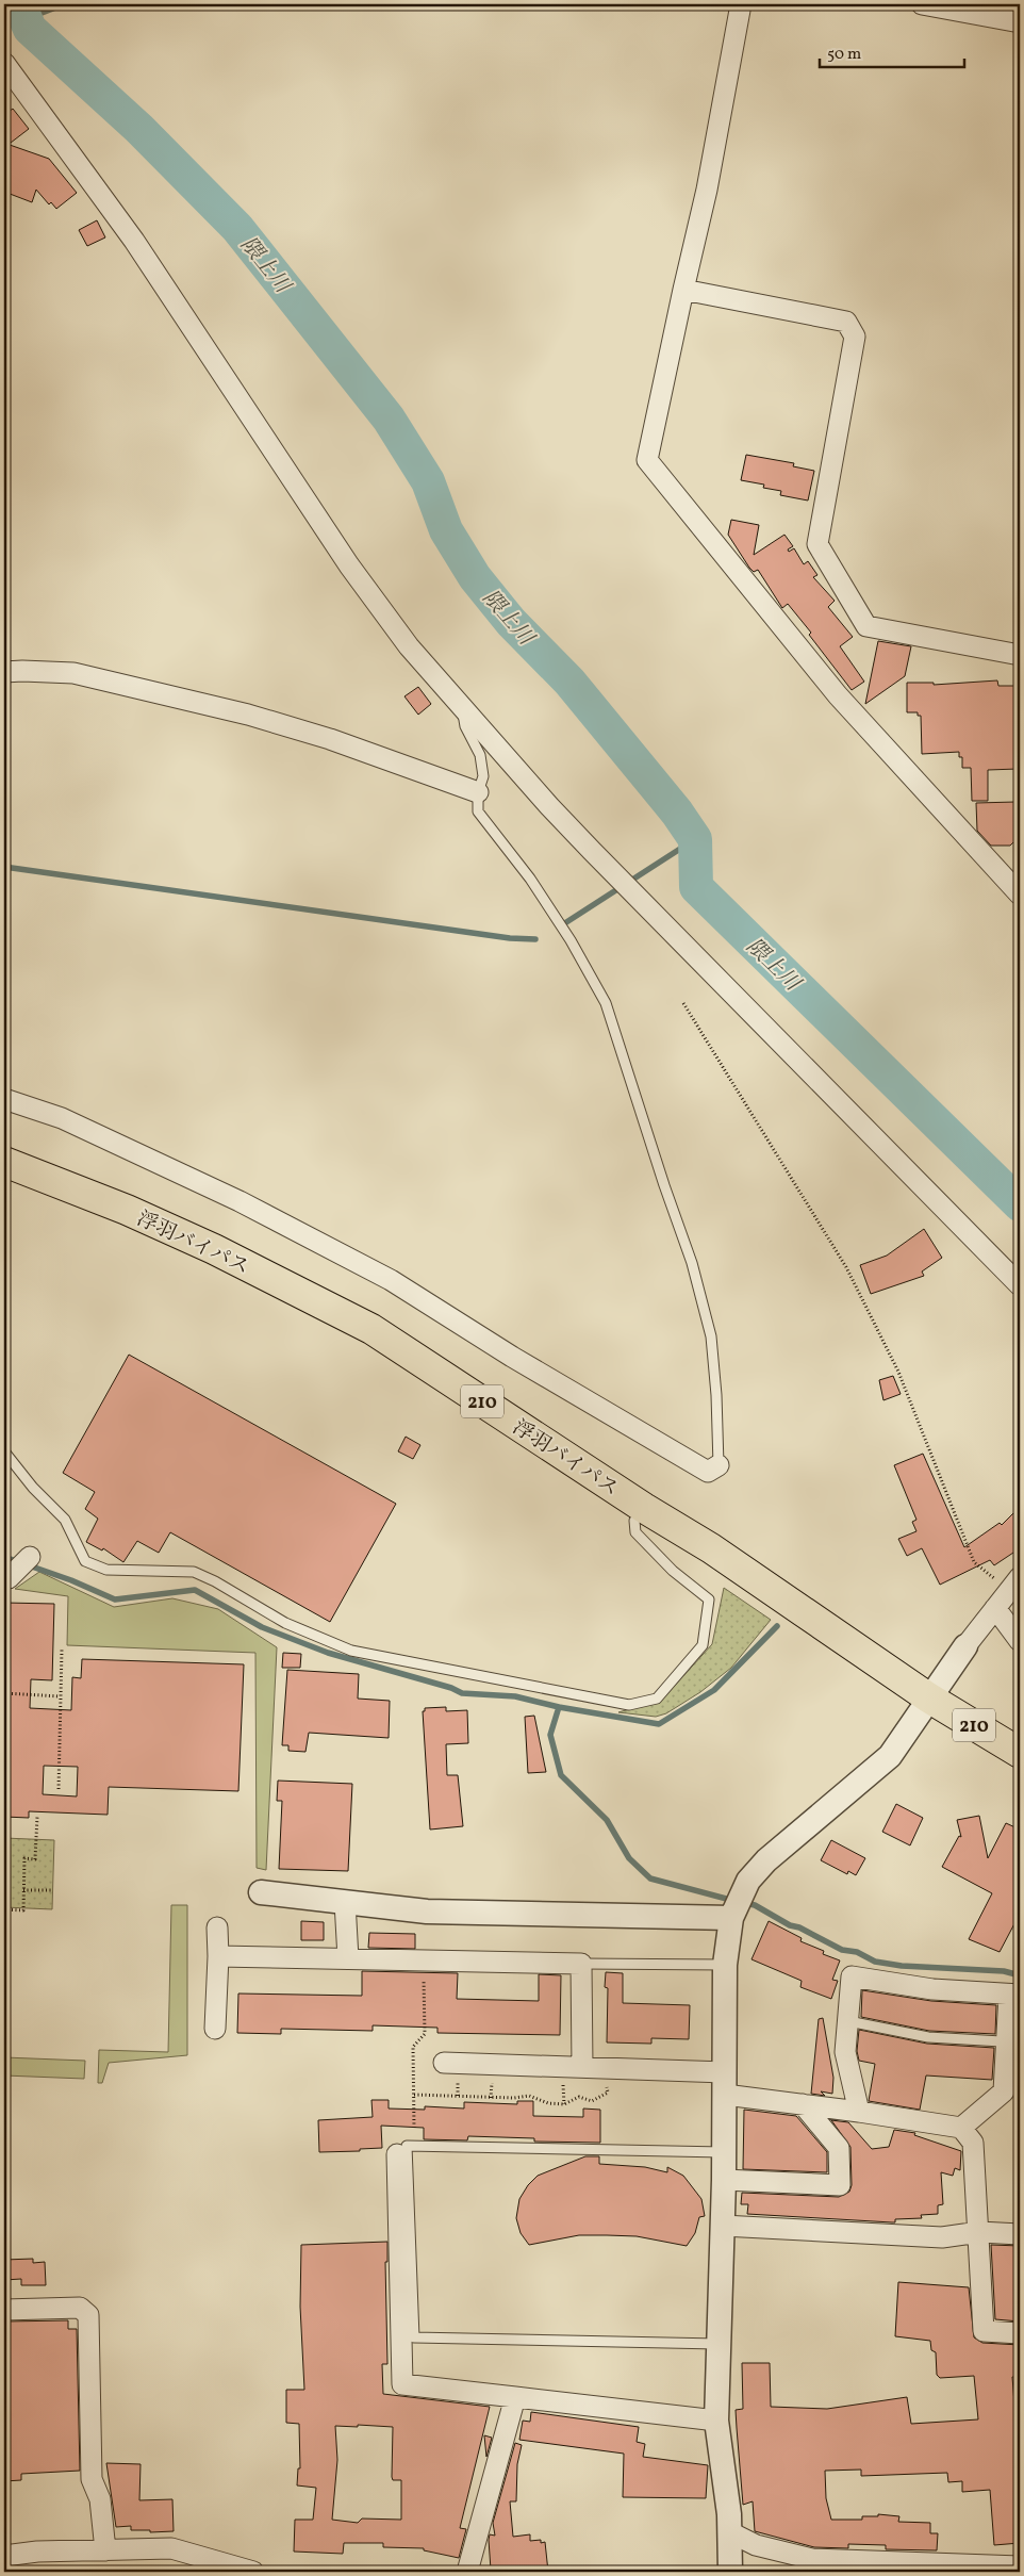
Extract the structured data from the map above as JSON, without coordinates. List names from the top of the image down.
{
  "streets": {
    "highway": ["浮羽バイパス", "210"]
  },
  "water": ["隈上川"],
  "scale_bar": "50 m"
}
